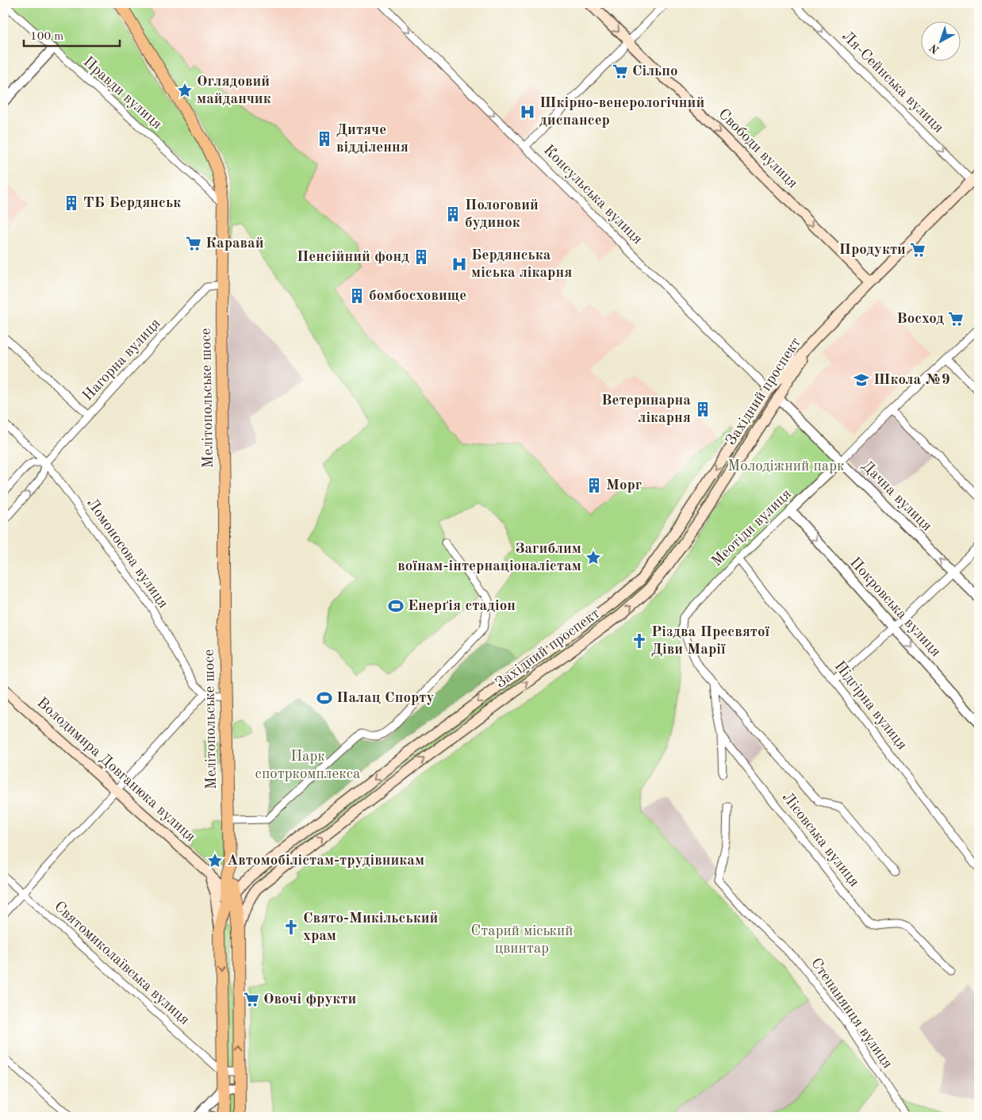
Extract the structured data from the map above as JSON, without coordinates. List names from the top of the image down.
{
  "streets": {
    "main road": [
      "Свободи вулиця",
      "Західний проспект",
      "Мелітопольське шосе",
      "Володимира Довганюка вулиця"
    ],
    "street": [
      "Ля-Сейнська вулиця",
      "Правди вулиця",
      "Консульська вулиця",
      "Нагорна вулиця",
      "Дачна вулиця",
      "Меотіди вулиця",
      "Ломоносова вулиця",
      "Покровська вулиця",
      "Підгірна вулиця",
      "Лісовська вулиця",
      "Святомиколаївська вулиця",
      "Степанянця вулиця"
    ]
  },
  "crossings": [
    ["Ля-Сейнська вулиця", "Західний проспект"],
    ["Правди вулиця", "Мелітопольське шосе"],
    ["Свободи вулиця", "Західний проспект"],
    ["Консульська вулиця", "Західний проспект"],
    ["Нагорна вулиця", "Мелітопольське шосе"],
    ["Нагорна вулиця", "Ломоносова вулиця"],
    ["Західний проспект", "Мелітопольське шосе"],
    ["Західний проспект", "Дачна вулиця"],
    ["Мелітопольське шосе", "Святомиколаївська вулиця"],
    ["Дачна вулиця", "Меотіди вулиця"],
    ["Меотіди вулиця", "Покровська вулиця"],
    ["Меотіди вулиця", "Підгірна вулиця"],
    ["Меотіди вулиця", "Лісовська вулиця"]
  ],
  "one_way": [
    "Ля-Сейнська вулиця",
    "Свободи вулиця",
    "Консульська вулиця",
    "Покровська вулиця"
  ],
  "parks": ["Молодіжний парк", "Парк спотркомплекса", "Старий міський цвинтар"],
  "places": {
    "supermarket": [
      "Сільпо",
      "Каравай",
      "Продукти",
      "Восход",
      "Овочі фрукти"
    ],
    "place": ["Оглядовий майданчик", "Загиблим воїнам-інтернаціоналістам", "Автомобілістам-трудівникам"],
    "hospital": ["Шкірно-венерологічний диспансер", "Бердянська міська лікарня"],
    "building": [
      "Дитяче відділення",
      "ТБ Бердянськ",
      "Пологовий будинок",
      "Пенсійний фонд",
      "бомбосховище",
      "Ветеринарна лікарня",
      "Морг"
    ],
    "school or university": ["Школа №9"],
    "sports": ["Енерґія стадіон", "Палац Спорту"],
    "church": ["Різдва Пресвятої Діви Марії", "Свято-Микільський храм"]
  },
  "scale_bar": "100 m",
  "north": "bottom left"
}
